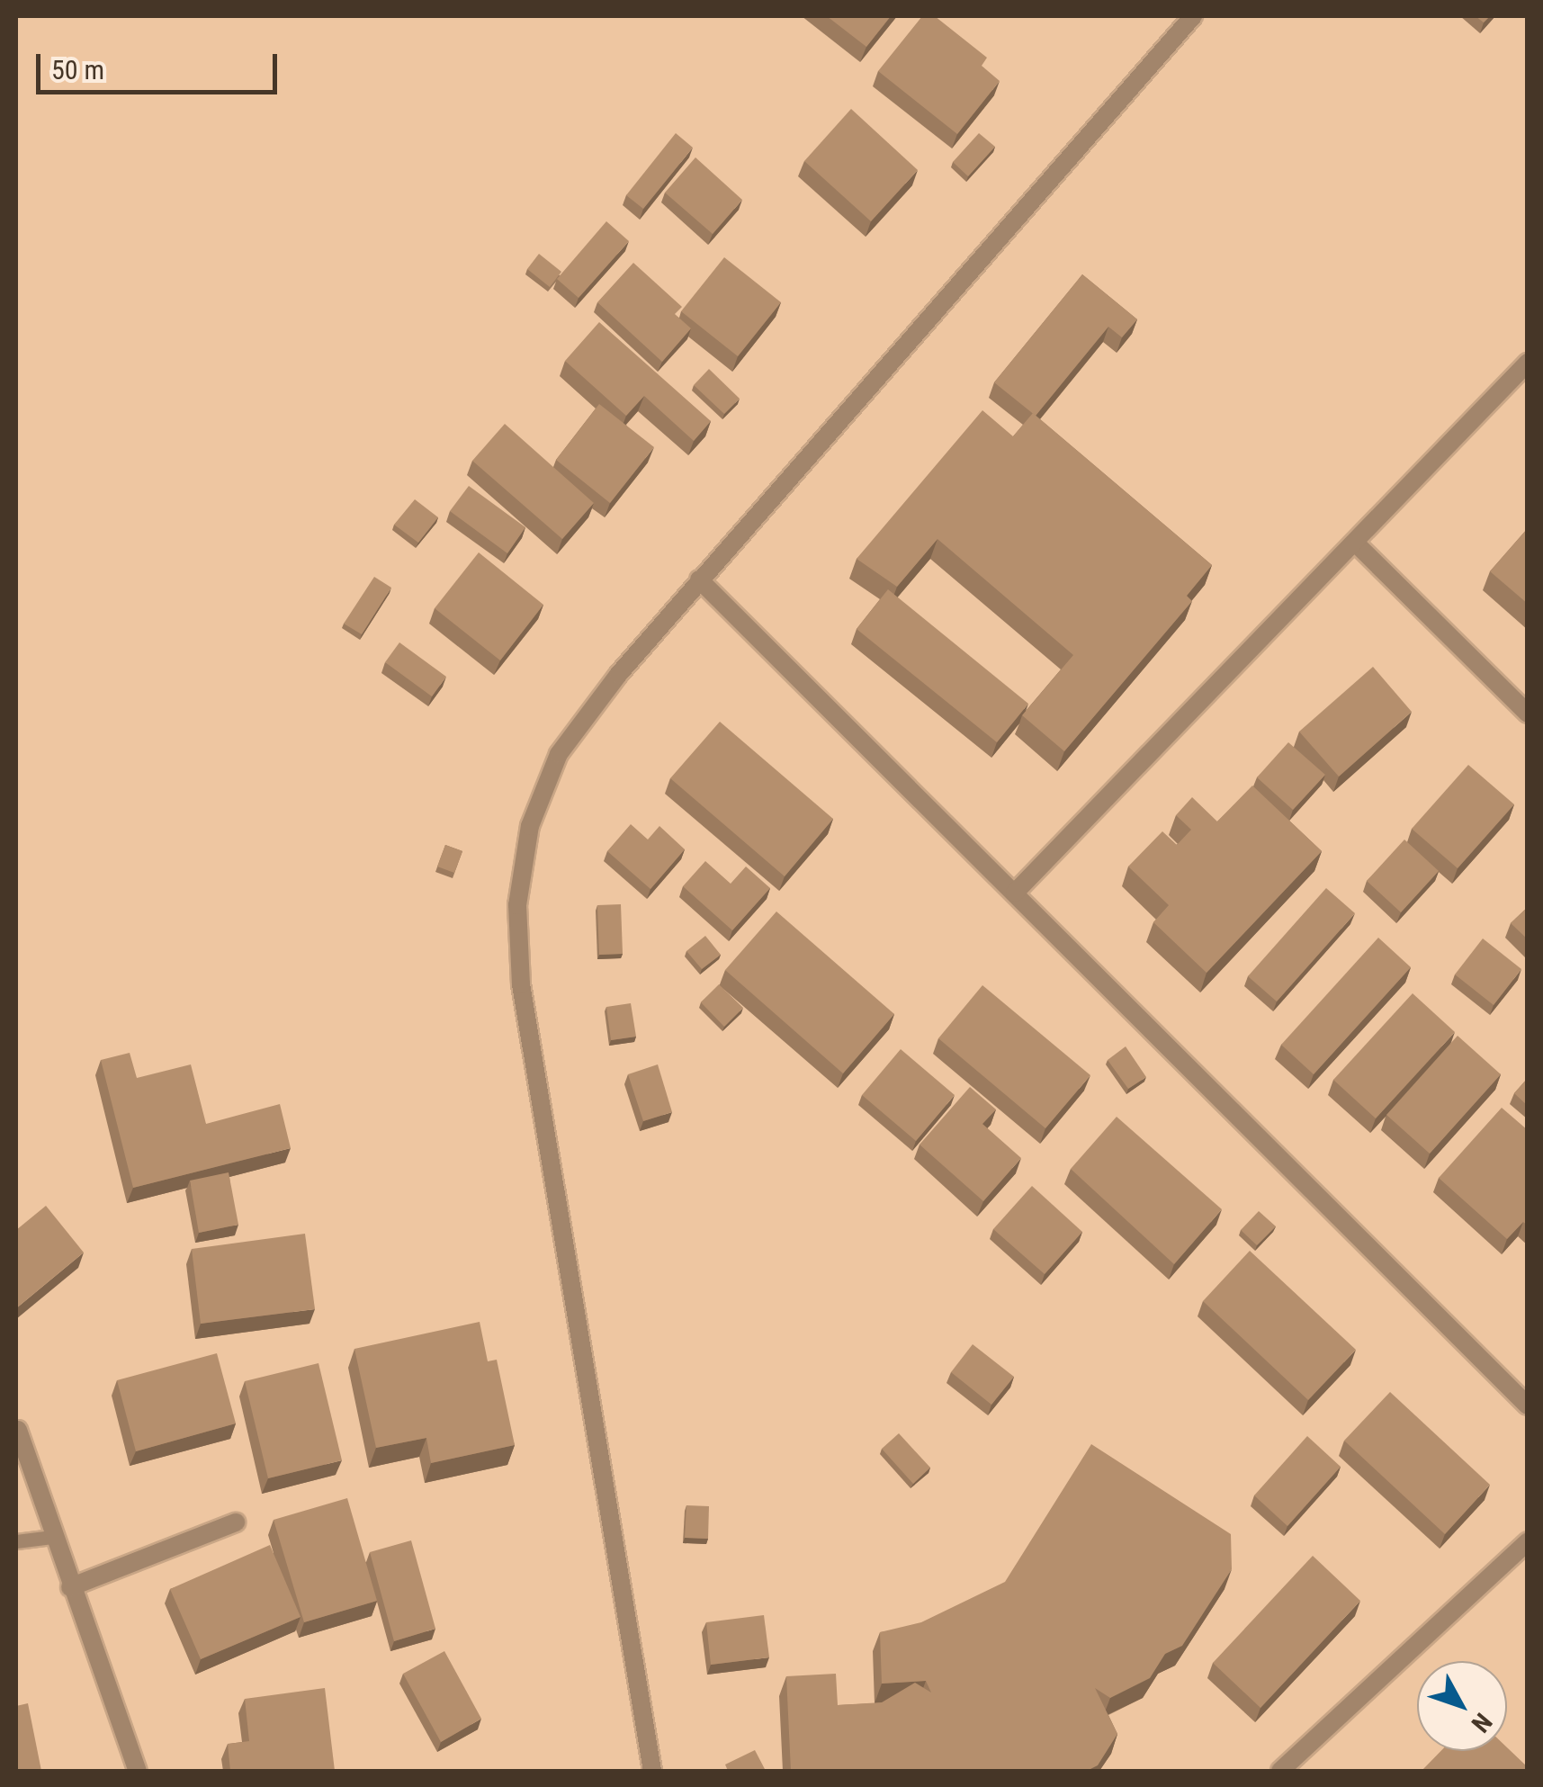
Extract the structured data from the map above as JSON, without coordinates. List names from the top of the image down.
{
  "scale_bar": "50 m",
  "north": "bottom right"
}
